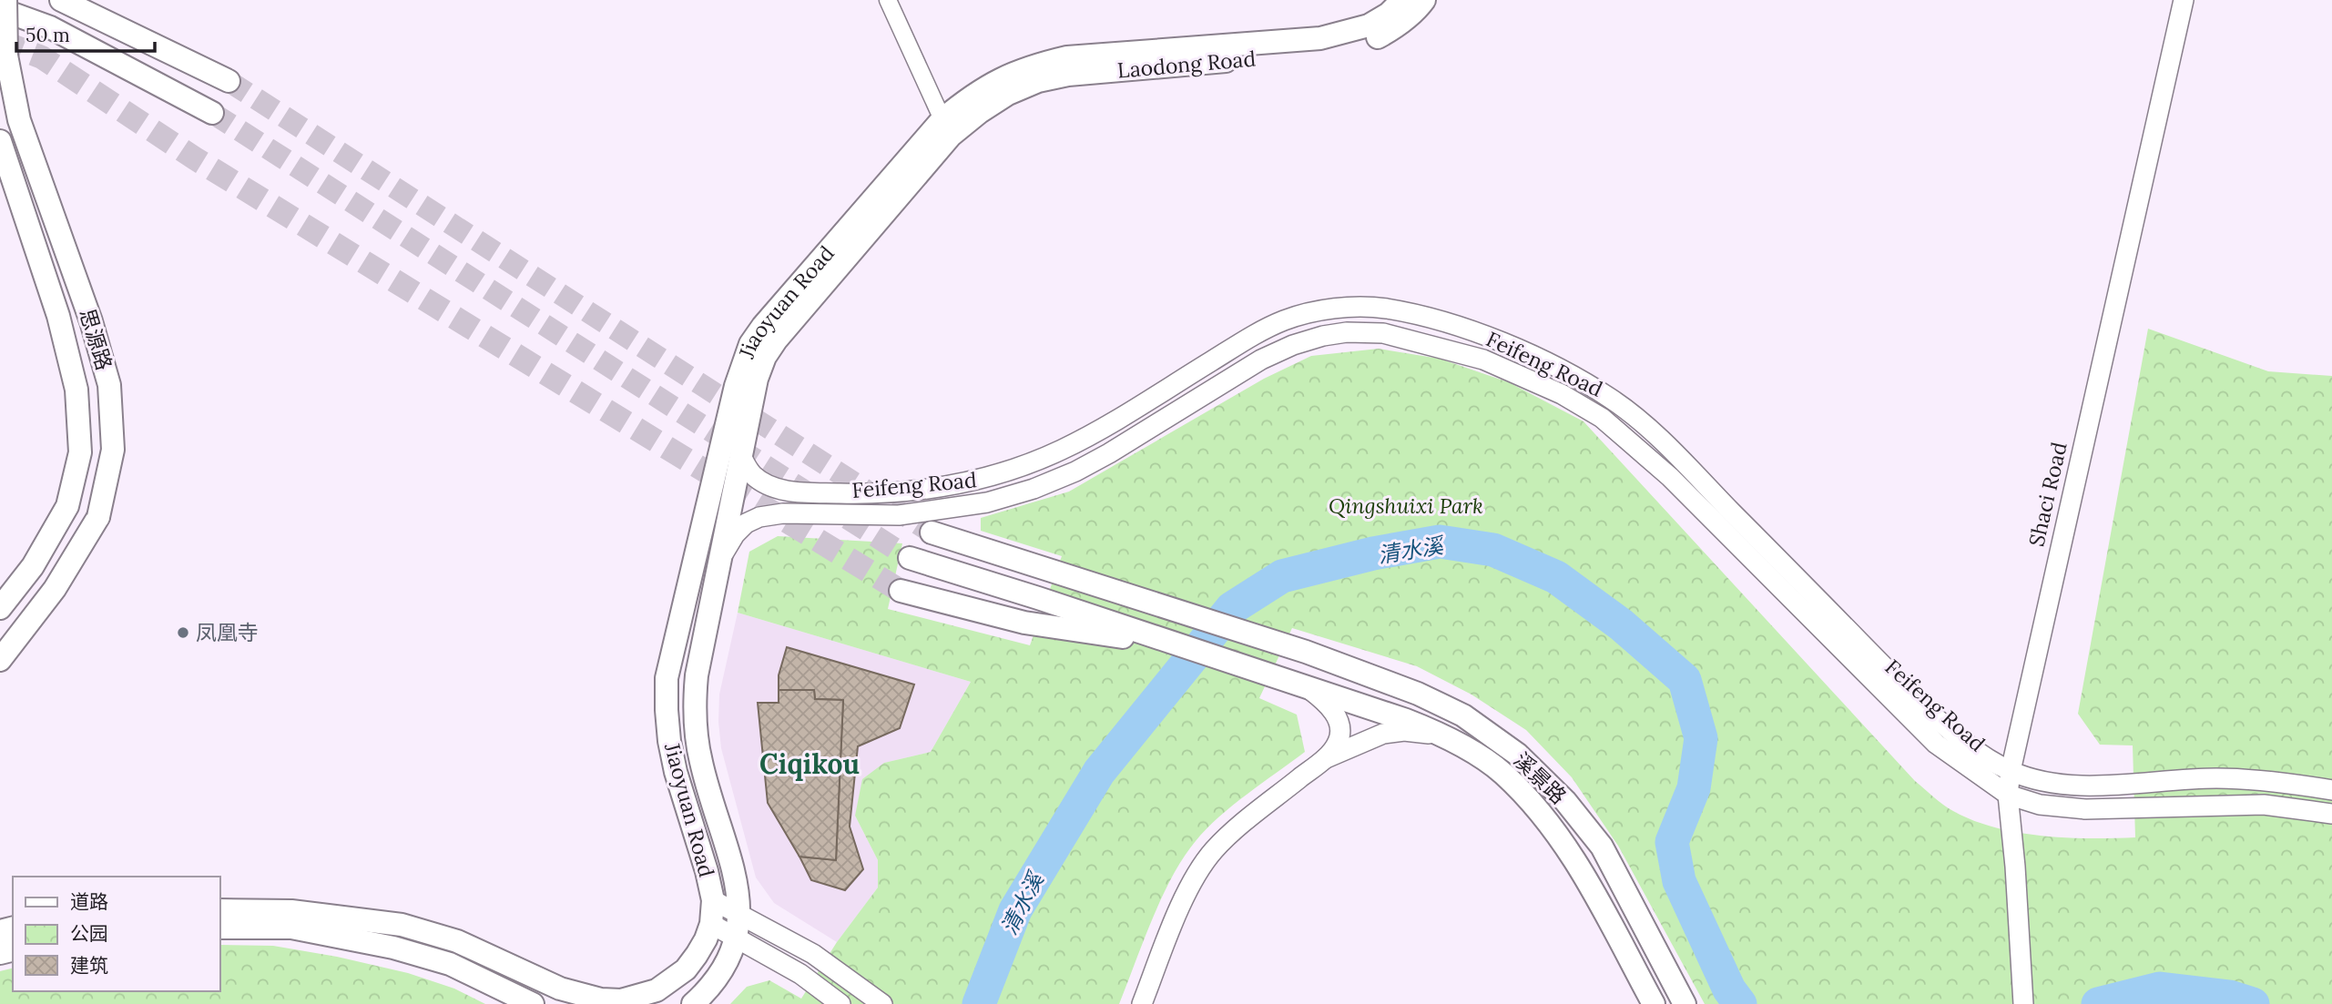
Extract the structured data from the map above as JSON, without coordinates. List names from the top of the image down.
{
  "streets": {
    "main road": [
      "Laodong Road",
      "Jiaoyuan Road",
      "思源路",
      "溪景路"
    ],
    "street": ["Feifeng Road", "Shaci Road"]
  },
  "crossings": [
    ["Laodong Road", "Jiaoyuan Road"],
    ["Jiaoyuan Road", "Feifeng Road"],
    ["Feifeng Road", "Shaci Road"]
  ],
  "districts": ["Ciqikou"],
  "water": ["清水溪"],
  "parks": ["Qingshuixi Park"],
  "places": ["凤凰寺"],
  "legend": ["道路", "公园", "建筑"],
  "scale_bar": "50 m"
}
